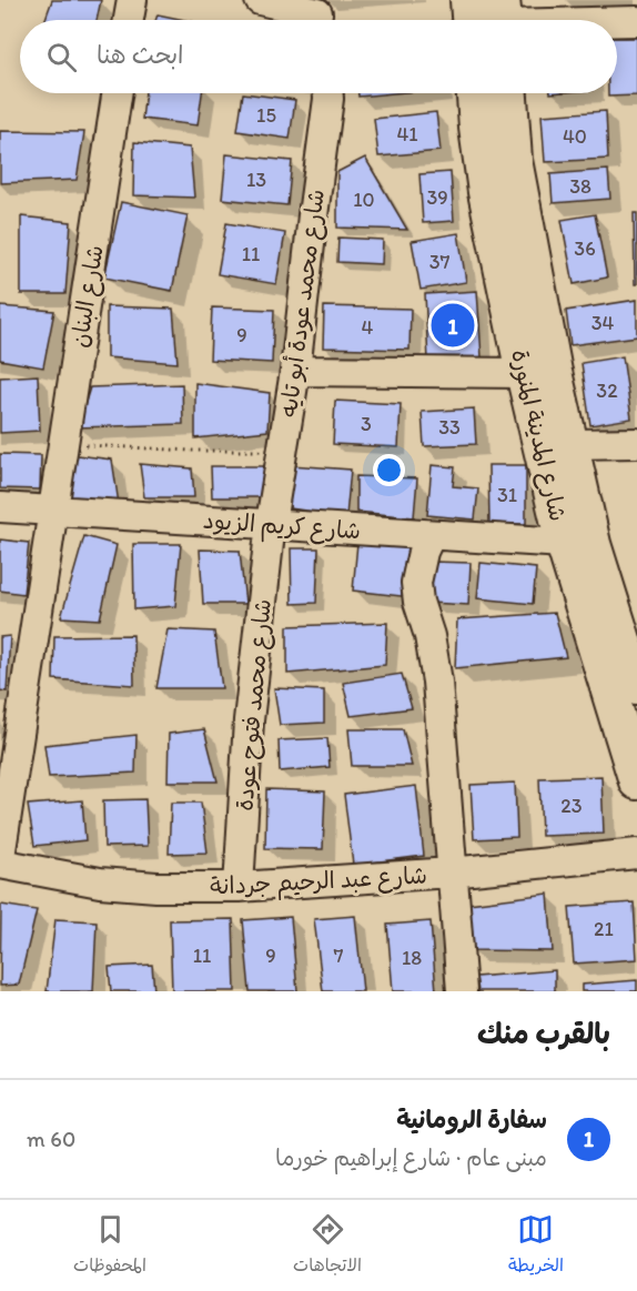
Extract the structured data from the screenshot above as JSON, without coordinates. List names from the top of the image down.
{
  "streets": {
    "main road": ["شارع المدينة المنورة"],
    "street": [
      "شارع البنان",
      "شارع محمد عودة أبو تايه",
      "شارع كريم الزيود",
      "شارع محمد فتوح عودة",
      "شارع عبد الرحيم جردانة"
    ]
  },
  "crossings": [
    ["شارع البنان", "شارع كريم الزيود"],
    ["شارع محمد عودة أبو تايه", "شارع كريم الزيود"],
    ["شارع محمد عودة أبو تايه", "شارع محمد فتوح عودة"],
    ["شارع المدينة المنورة", "شارع كريم الزيود"],
    ["شارع كريم الزيود", "شارع محمد فتوح عودة"],
    ["شارع محمد فتوح عودة", "شارع عبد الرحيم جردانة"]
  ],
  "house_numbers": [
    "15",
    "41",
    "40",
    "13",
    "38",
    "39",
    "10",
    "36",
    "11",
    "37",
    "34",
    "4",
    "9",
    "32",
    "3",
    "33",
    "31",
    "23",
    "21",
    "11",
    "9",
    "7",
    "18"
  ],
  "page": {
    "search": "ابحث هنا",
    "pins": "1",
    "heading": "بالقرب منك",
    "list": [
      {
        "mark": "1",
        "name": "سفارة الرومانية",
        "note": "مبنى عام · شارع إبراهيم خورما",
        "value": "60 m"
      }
    ],
    "nav": ["الخريطة", "الاتجاهات", "المحفوظات"]
  }
}
